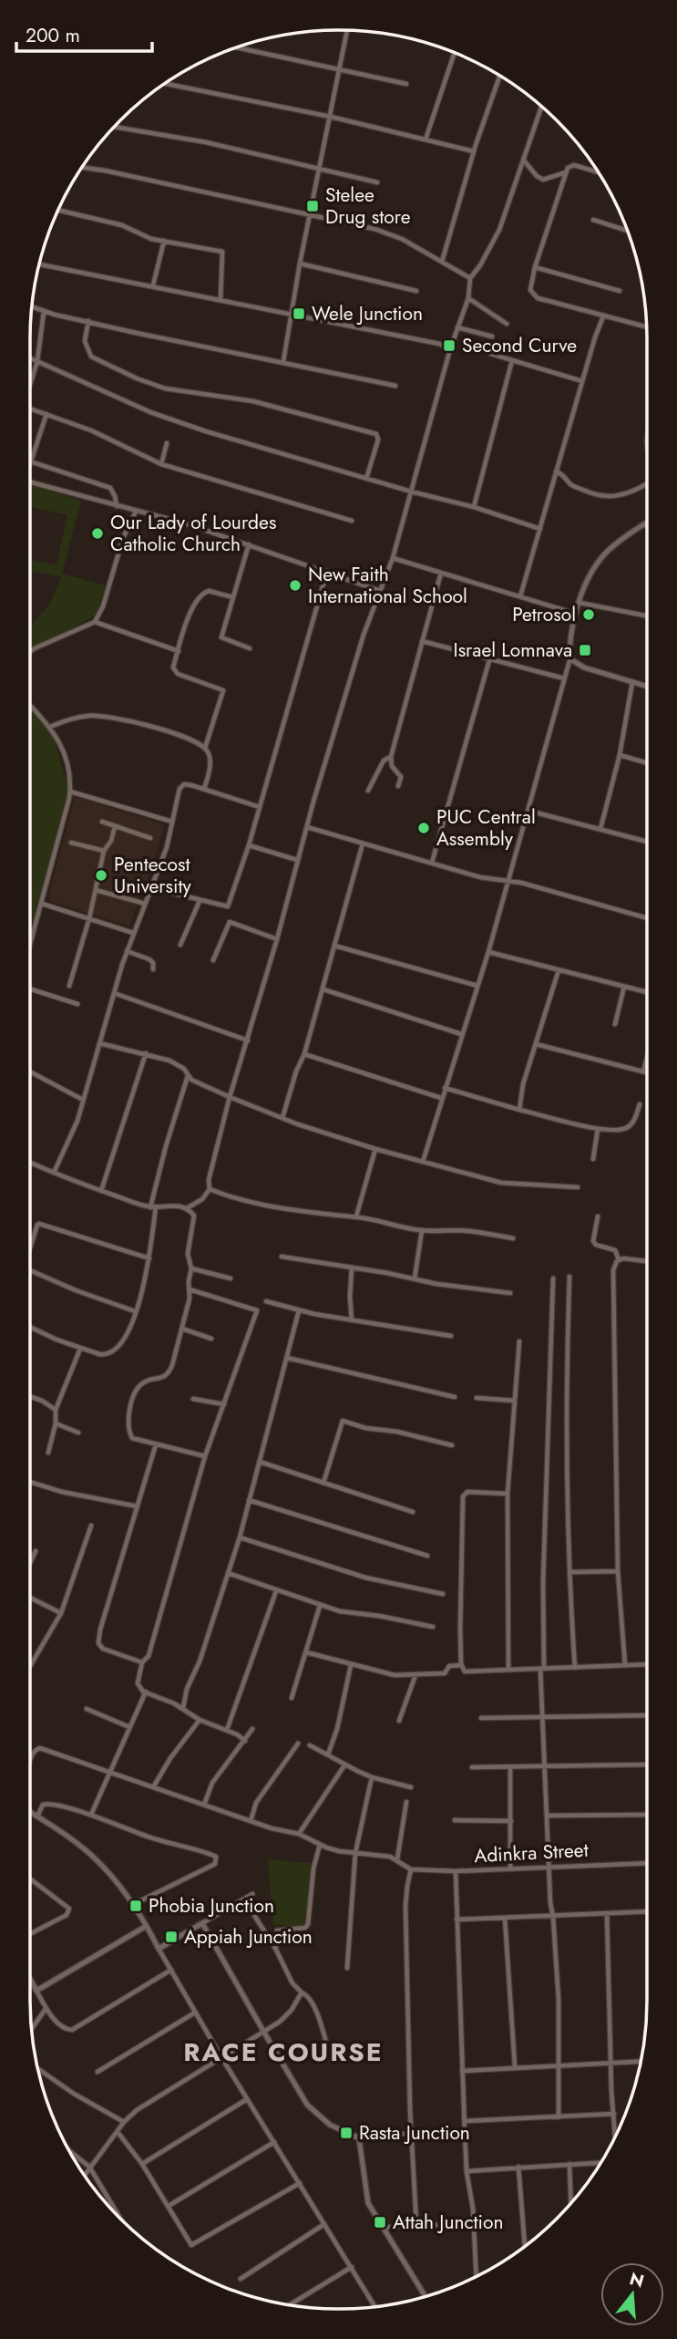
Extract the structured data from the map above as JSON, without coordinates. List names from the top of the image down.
{
  "streets": {
    "street": ["Adinkra Street"]
  },
  "districts": ["RACE COURSE"],
  "places": {
    "transit": [
      "Stelee Drug store",
      "Wele Junction",
      "Second Curve",
      "Israel Lomnava",
      "Phobia Junction",
      "Appiah Junction",
      "Rasta Junction",
      "Attah Junction"
    ],
    "other": [
      "Our Lady of Lourdes Catholic Church",
      "New Faith International School",
      "Petrosol",
      "PUC Central Assembly",
      "Pentecost University"
    ]
  },
  "scale_bar": "200 m",
  "north": "top"
}
